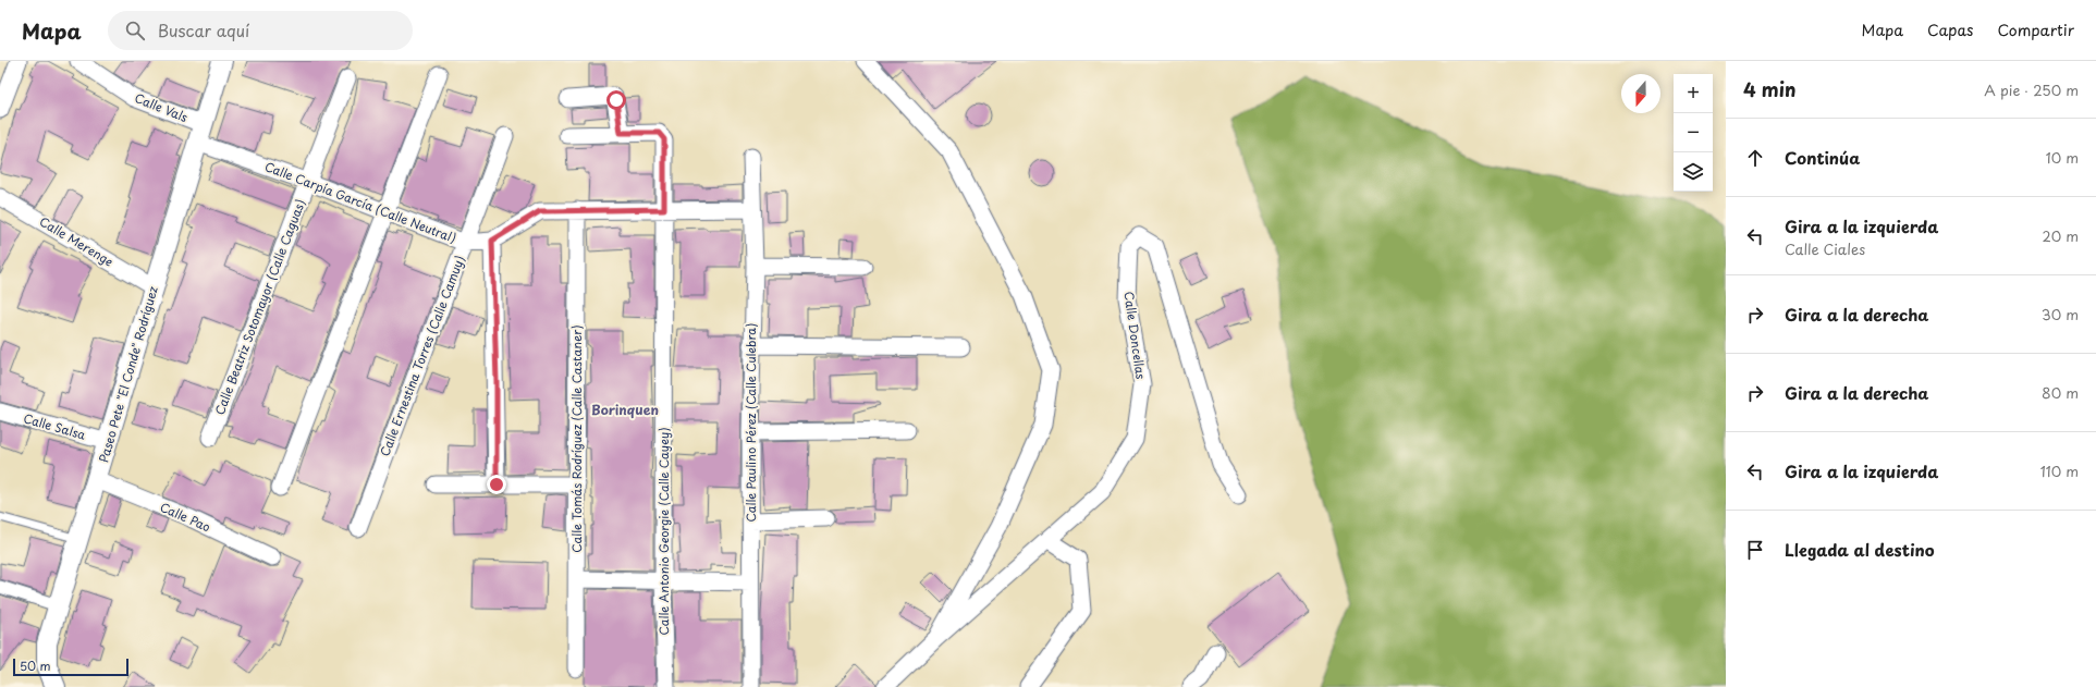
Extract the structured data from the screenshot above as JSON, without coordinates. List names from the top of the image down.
{
  "streets": {
    "street": [
      "Calle Vals",
      "Calle Carpía García (Calle Neutral)",
      "Calle Merenge",
      "Calle Beatriz Sotomayor (Calle Caguas)",
      "Calle Doncellas",
      "Calle Ernestina Torres (Calle Camuy)",
      "Paseo Pete \"El Conde\" Rodríguez",
      "Calle Paulino Pérez (Calle Culebra)",
      "Calle Salsa",
      "Calle Tomás Rodríguez (Calle Castaner)",
      "Calle Pao",
      "Calle Antonio Georgie (Calle Cayey)"
    ]
  },
  "crossings": [
    ["Calle Vals", "Calle Carpía García (Calle Neutral)"],
    ["Calle Vals", "Paseo Pete \"El Conde\" Rodríguez"],
    ["Calle Carpía García (Calle Neutral)", "Calle Beatriz Sotomayor (Calle Caguas)"],
    ["Calle Carpía García (Calle Neutral)", "Calle Ernestina Torres (Calle Camuy)"],
    ["Calle Carpía García (Calle Neutral)", "Paseo Pete \"El Conde\" Rodríguez"],
    ["Calle Carpía García (Calle Neutral)", "Calle Paulino Pérez (Calle Culebra)"],
    ["Calle Carpía García (Calle Neutral)", "Calle Tomás Rodríguez (Calle Castaner)"],
    ["Calle Carpía García (Calle Neutral)", "Calle Antonio Georgie (Calle Cayey)"],
    ["Calle Merenge", "Paseo Pete \"El Conde\" Rodríguez"],
    ["Paseo Pete \"El Conde\" Rodríguez", "Calle Salsa"],
    ["Paseo Pete \"El Conde\" Rodríguez", "Calle Pao"]
  ],
  "districts": ["Borinquen"],
  "scale_bar": "50 m",
  "north": "bottom",
  "page": {
    "header": "Mapa",
    "search": "Buscar aquí",
    "nav": ["Mapa", "Capas", "Compartir"],
    "heading": ["4 min", "A pie · 250 m"],
    "map_buttons": ["+", "−"],
    "list": [
      ["Continúa", "10 m"],
      ["Gira a la izquierda", "Calle Ciales", "20 m"],
      ["Gira a la derecha", "30 m"],
      ["Gira a la derecha", "80 m"],
      ["Gira a la izquierda", "110 m"],
      "Llegada al destino"
    ],
    "scale": "50 m"
  }
}
